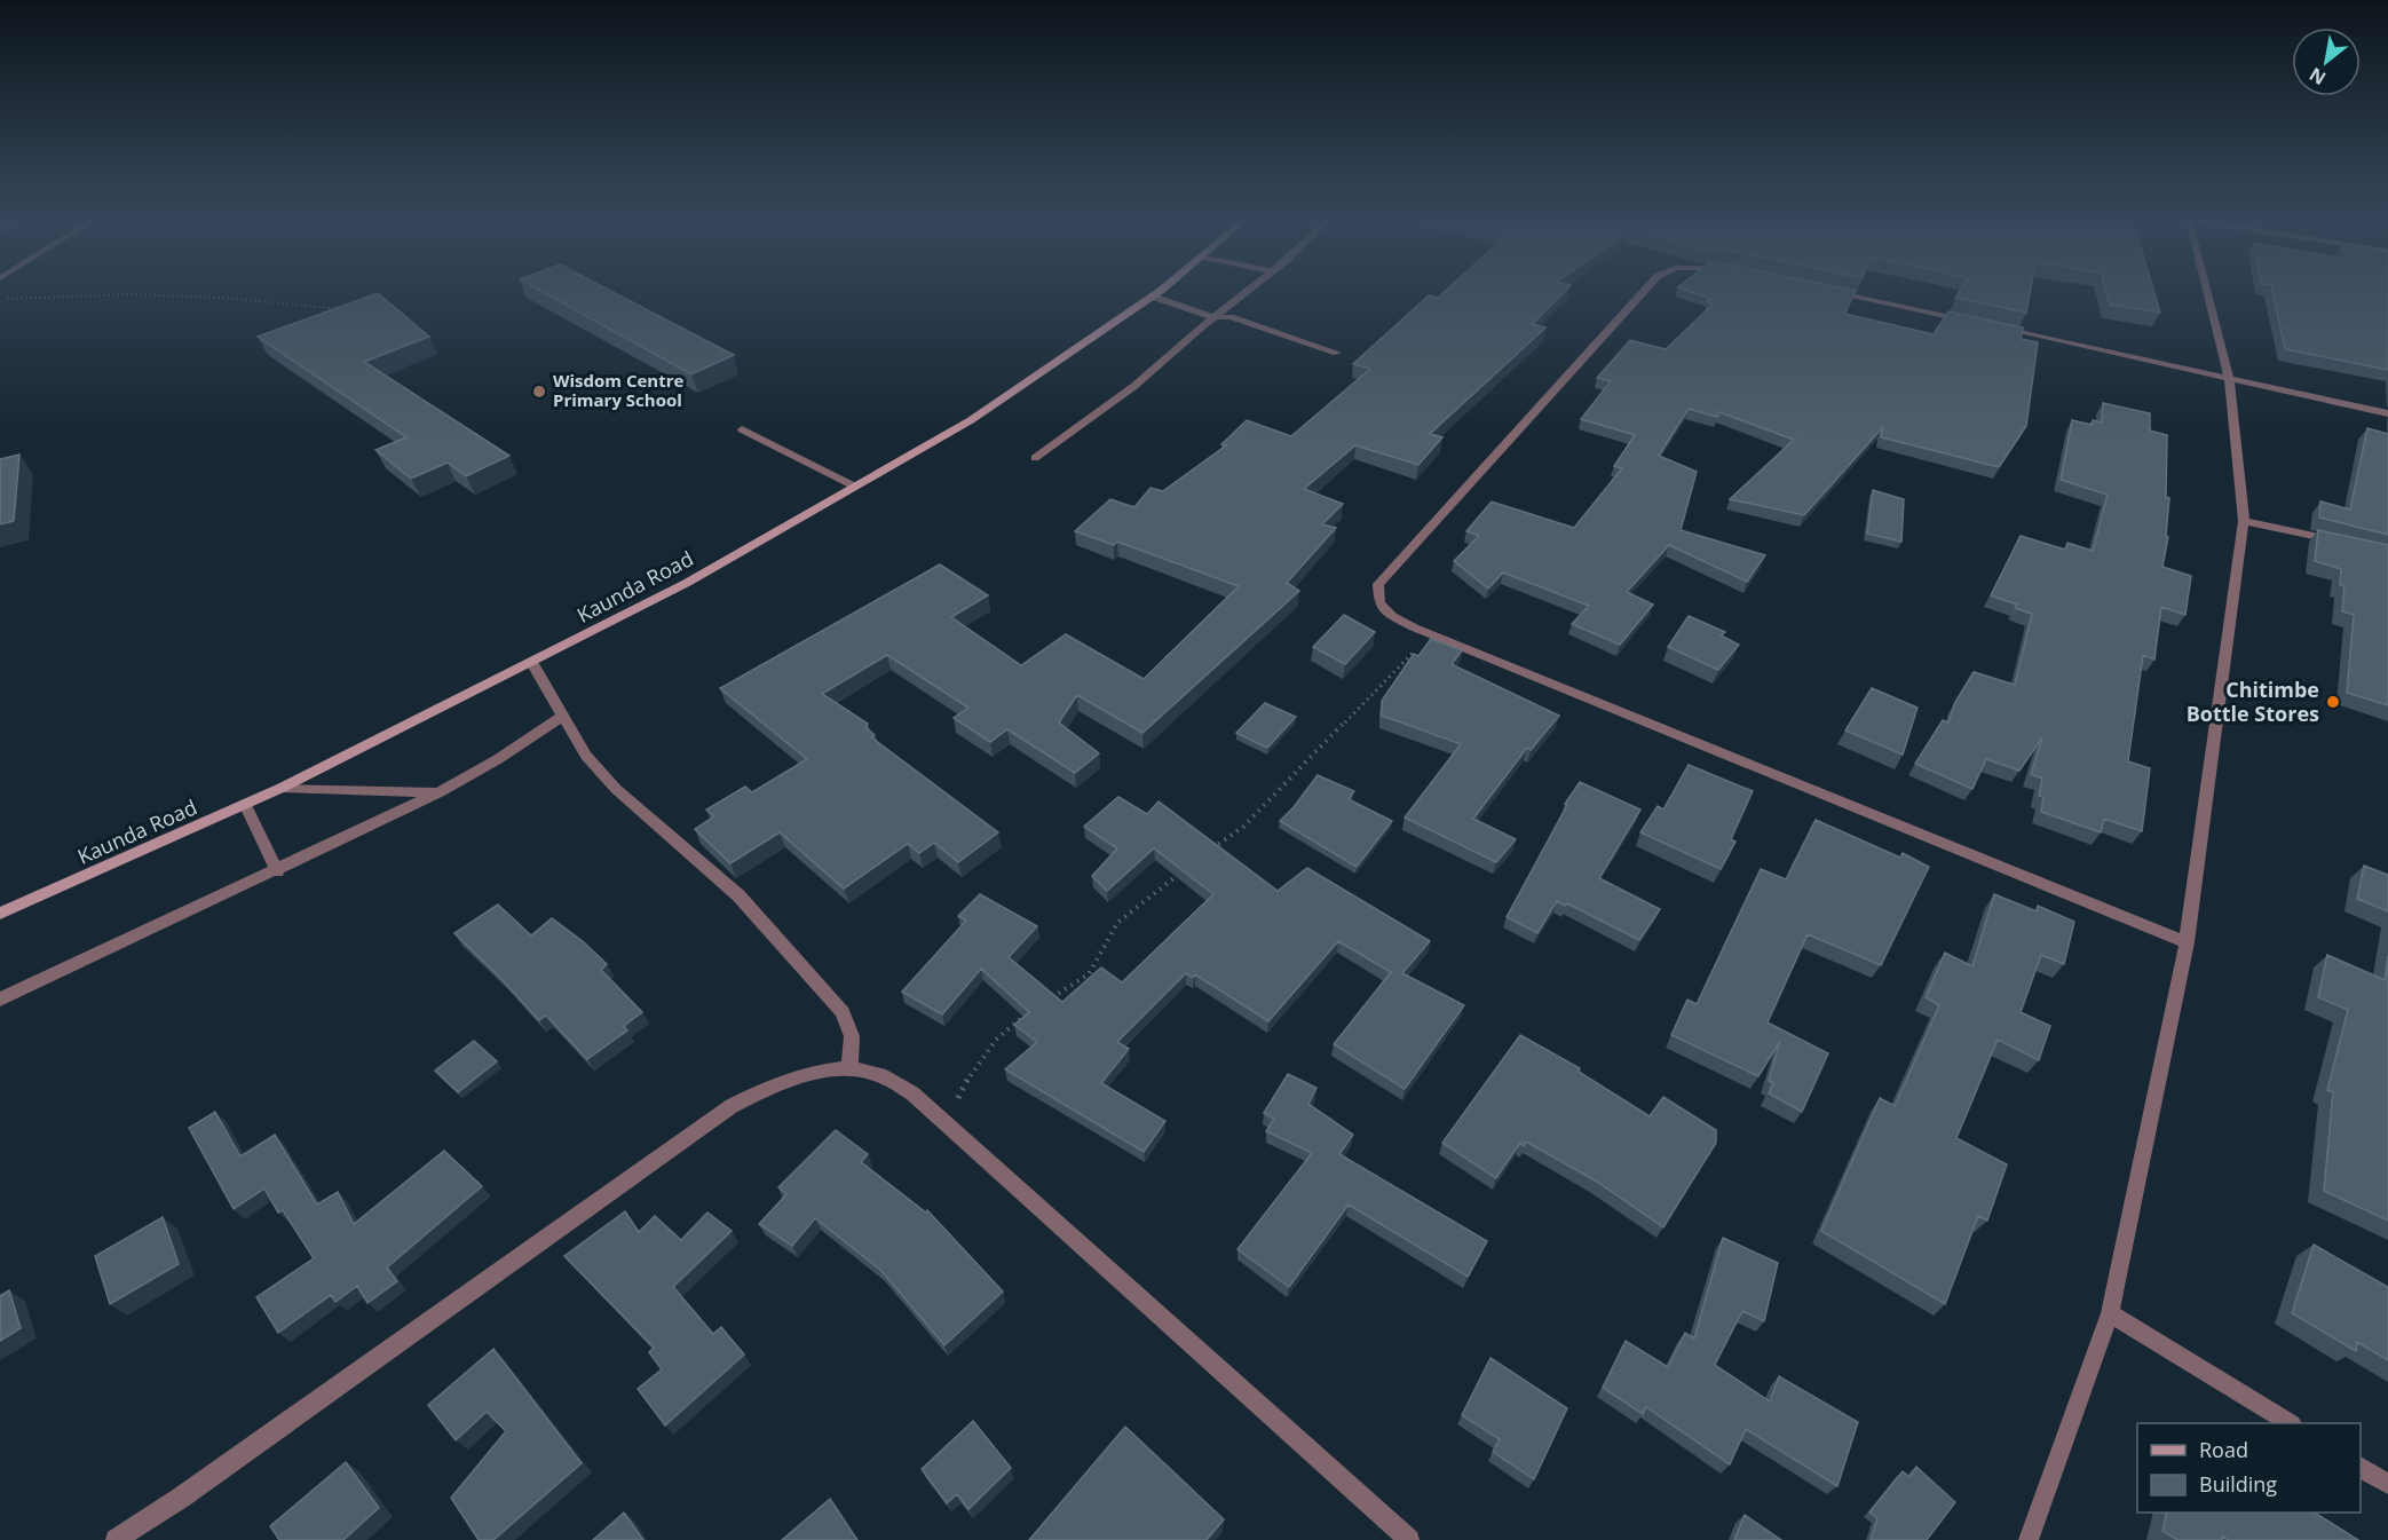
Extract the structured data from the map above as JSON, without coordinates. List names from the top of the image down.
{
  "streets": {
    "main road": ["Kaunda Road"]
  },
  "places": ["Wisdom Centre Primary School", "Chitimbe Bottle Stores"],
  "legend": ["Road", "Building"],
  "north": "bottom left"
}
